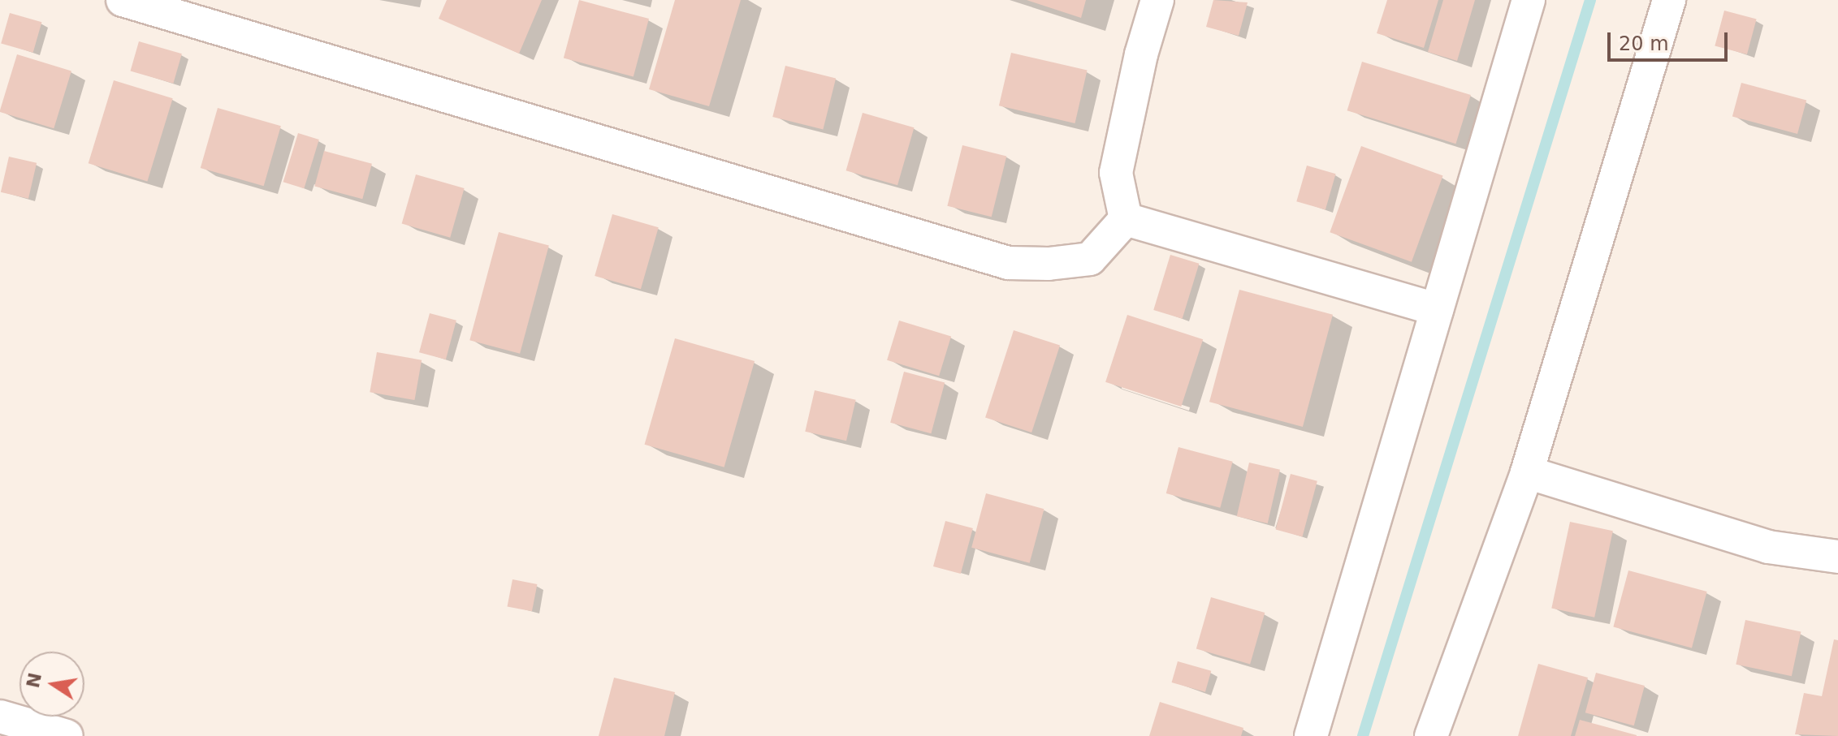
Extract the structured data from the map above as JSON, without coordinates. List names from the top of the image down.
{
  "scale_bar": "20 m",
  "north": "left"
}
